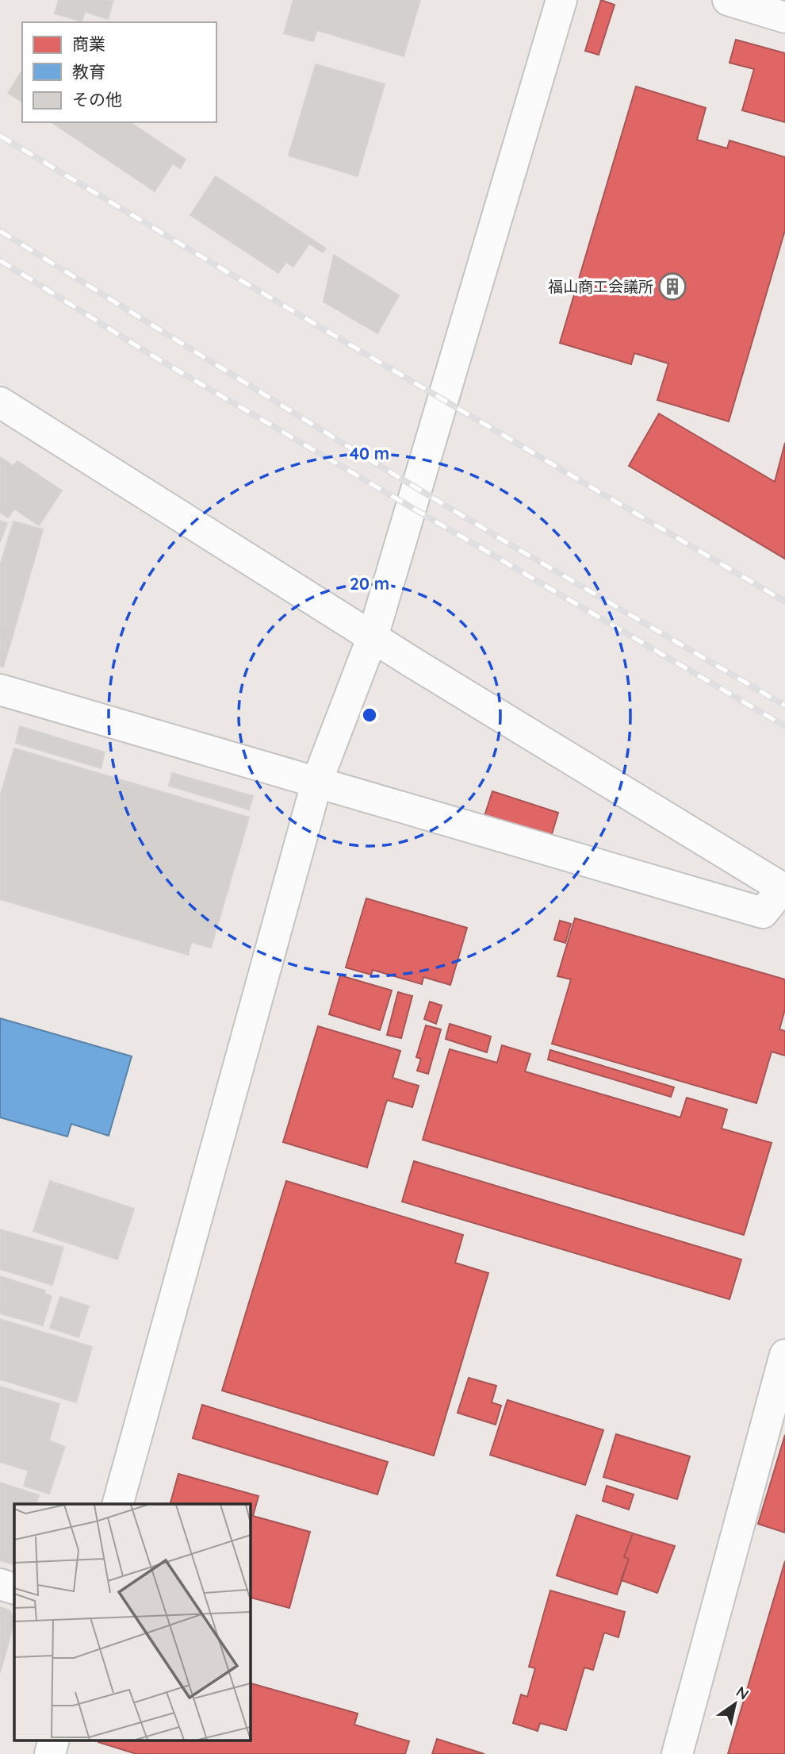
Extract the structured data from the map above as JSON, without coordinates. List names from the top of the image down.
{
  "places": {
    "building": ["福山商工会議所"]
  },
  "legend": ["商業", "教育", "その他"],
  "north": "top right",
  "rings": ["40 m", "20 m"]
}
